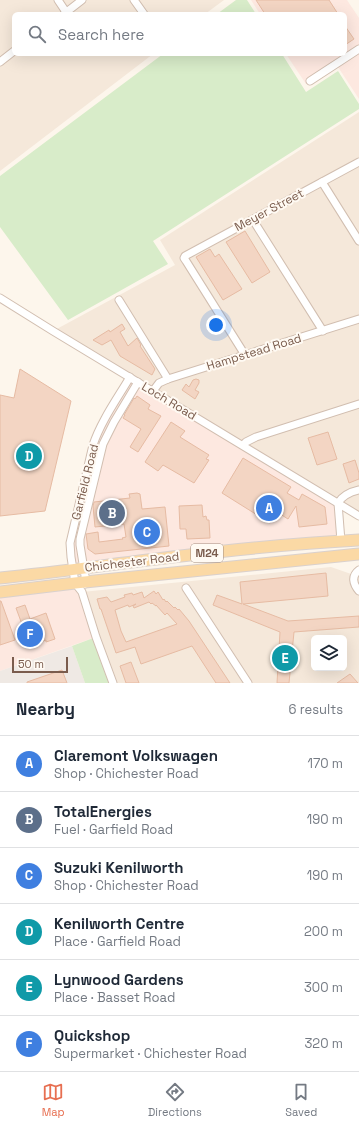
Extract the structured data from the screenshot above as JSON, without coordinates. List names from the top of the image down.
{
  "streets": {
    "main road": ["M24", "Chichester Road"],
    "street": [
      "Meyer Street",
      "Hampstead Road",
      "Loch Road",
      "Garfield Road"
    ]
  },
  "crossings": [
    ["Meyer Street", "Hampstead Road"],
    ["Hampstead Road", "Loch Road"],
    ["Loch Road", "Garfield Road"],
    ["Garfield Road", "Chichester Road"]
  ],
  "scale_bar": "50 m",
  "page": {
    "search": "Search here",
    "pins": [
      "D",
      "A",
      "B",
      "C",
      "F",
      "E"
    ],
    "scale": "50 m",
    "heading": ["Nearby", "6 results"],
    "list": [
      {
        "mark": "A",
        "name": "Claremont Volkswagen",
        "note": "Shop · Chichester Road",
        "value": "170 m"
      },
      {
        "mark": "B",
        "name": "TotalEnergies",
        "note": "Fuel · Garfield Road",
        "value": "190 m"
      },
      {
        "mark": "C",
        "name": "Suzuki Kenilworth",
        "note": "Shop · Chichester Road",
        "value": "190 m"
      },
      {
        "mark": "D",
        "name": "Kenilworth Centre",
        "note": "Place · Garfield Road",
        "value": "200 m"
      },
      {
        "mark": "E",
        "name": "Lynwood Gardens",
        "note": "Place · Basset Road",
        "value": "300 m"
      },
      {
        "mark": "F",
        "name": "Quickshop",
        "note": "Supermarket · Chichester Road",
        "value": "320 m"
      }
    ],
    "nav": ["Map", "Directions", "Saved"]
  }
}
